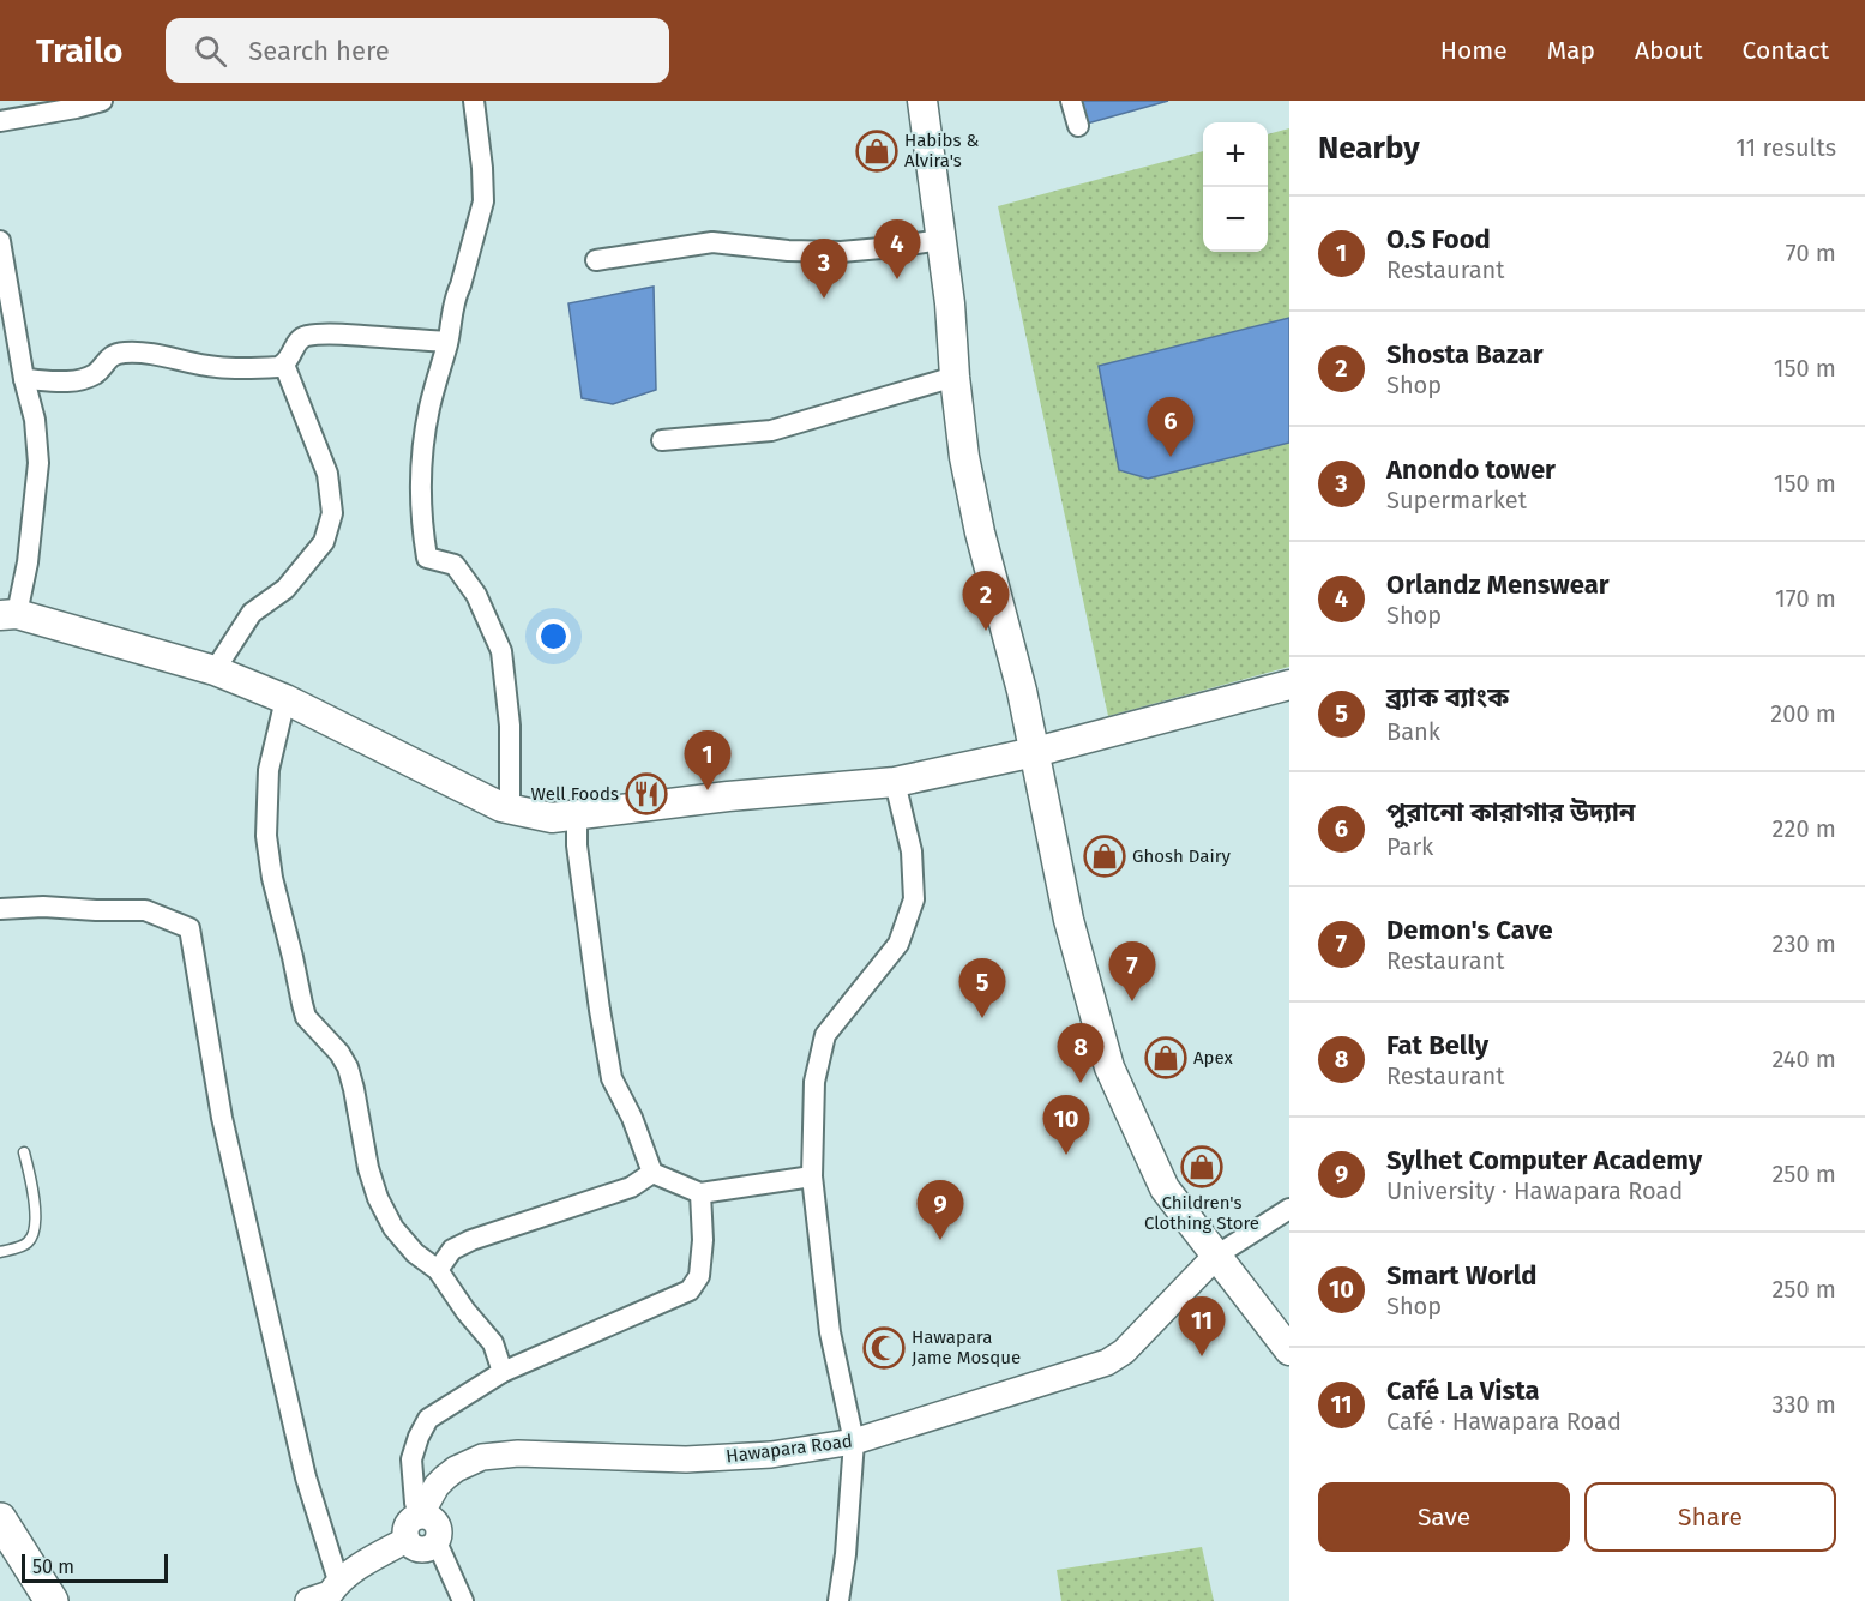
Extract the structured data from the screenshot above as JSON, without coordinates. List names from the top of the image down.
{
  "streets": {
    "street": ["Hawapara Road"]
  },
  "places": {
    "shop": [
      "Habibs & Alvira's",
      "Ghosh Dairy",
      "Apex",
      "Children's Clothing Store"
    ],
    "restaurant": ["Well Foods"],
    "mosque": ["Hawapara Jame Mosque"]
  },
  "scale_bar": "50 m",
  "page": {
    "header": "Trailo",
    "search": "Search here",
    "nav": [
      "Home",
      "Map",
      "About",
      "Contact"
    ],
    "heading": ["Nearby", "11 results"],
    "map_buttons": ["+", "−"],
    "list": [
      {
        "mark": "1",
        "name": "O.S Food",
        "note": "Restaurant",
        "value": "70 m"
      },
      {
        "mark": "2",
        "name": "Shosta Bazar",
        "note": "Shop",
        "value": "150 m"
      },
      {
        "mark": "3",
        "name": "Anondo tower",
        "note": "Supermarket",
        "value": "150 m"
      },
      {
        "mark": "4",
        "name": "Orlandz Menswear",
        "note": "Shop",
        "value": "170 m"
      },
      {
        "mark": "5",
        "name": "ব্র্যাক ব্যাংক",
        "note": "Bank",
        "value": "200 m"
      },
      {
        "mark": "6",
        "name": "পুরানো কারাগার উদ্যান",
        "note": "Park",
        "value": "220 m"
      },
      {
        "mark": "7",
        "name": "Demon's Cave",
        "note": "Restaurant",
        "value": "230 m"
      },
      {
        "mark": "8",
        "name": "Fat Belly",
        "note": "Restaurant",
        "value": "240 m"
      },
      {
        "mark": "9",
        "name": "Sylhet Computer Academy",
        "note": "University · Hawapara Road",
        "value": "250 m"
      },
      {
        "mark": "10",
        "name": "Smart World",
        "note": "Shop",
        "value": "250 m"
      },
      {
        "mark": "11",
        "name": "Café La Vista",
        "note": "Café · Hawapara Road",
        "value": "330 m"
      }
    ],
    "pins": [
      "4",
      "3",
      "6",
      "2",
      "1",
      "7",
      "5",
      "8",
      "10",
      "9",
      "11"
    ],
    "buttons": ["Save", "Share"],
    "scale": "50 m"
  }
}
